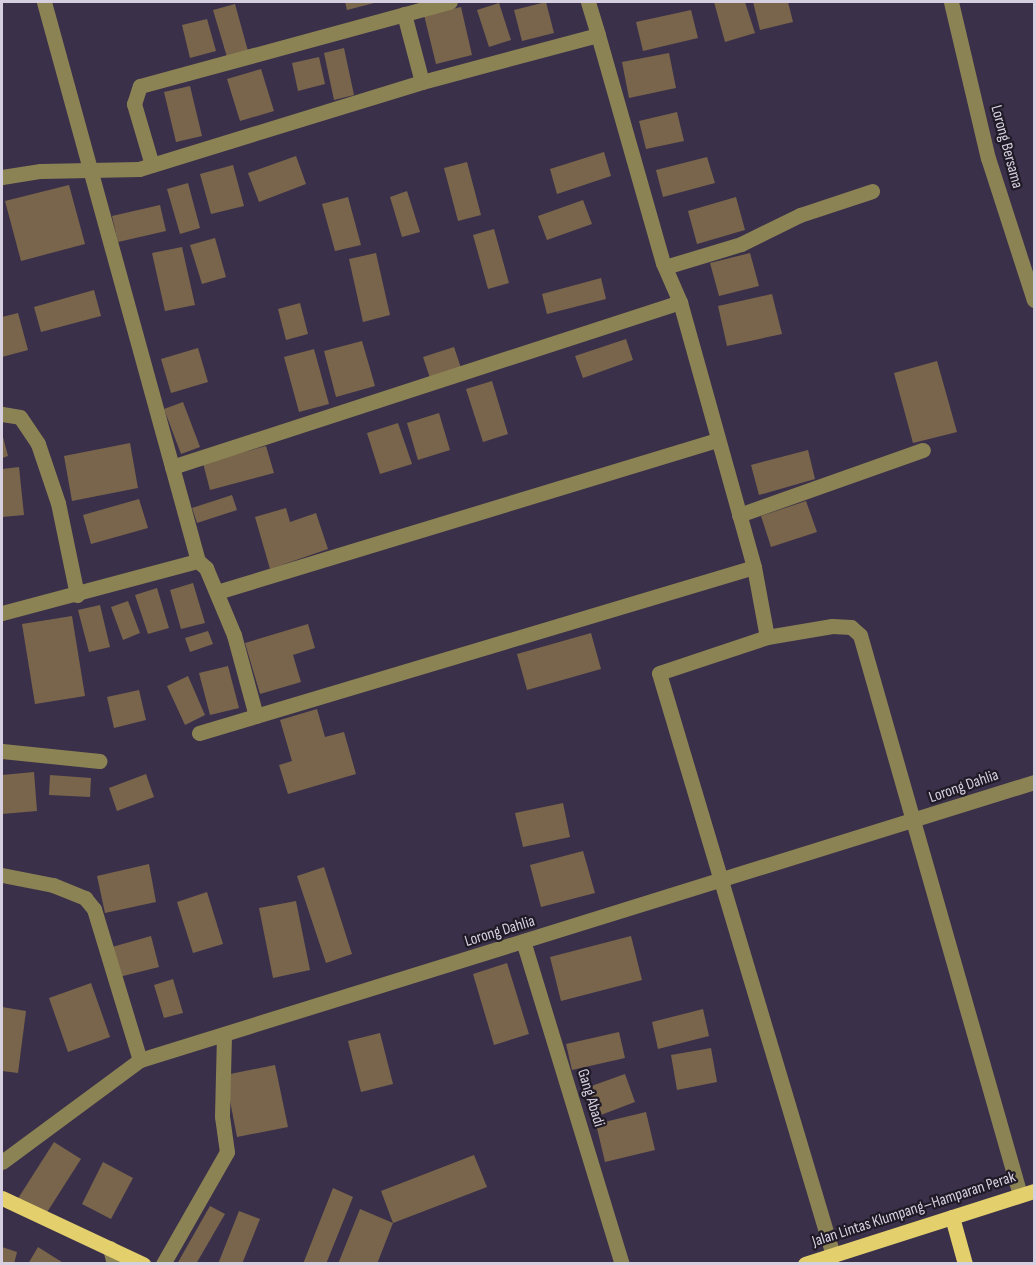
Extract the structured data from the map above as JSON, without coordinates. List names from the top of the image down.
{
  "streets": {
    "main road": ["Jalan Lintas Klumpang–Hamparan Perak"],
    "street": ["Lorong Bersama", "Lorong Dahlia", "Gang Abadi"]
  },
  "crossings": [
    ["Lorong Dahlia", "Gang Abadi"]
  ]
}
